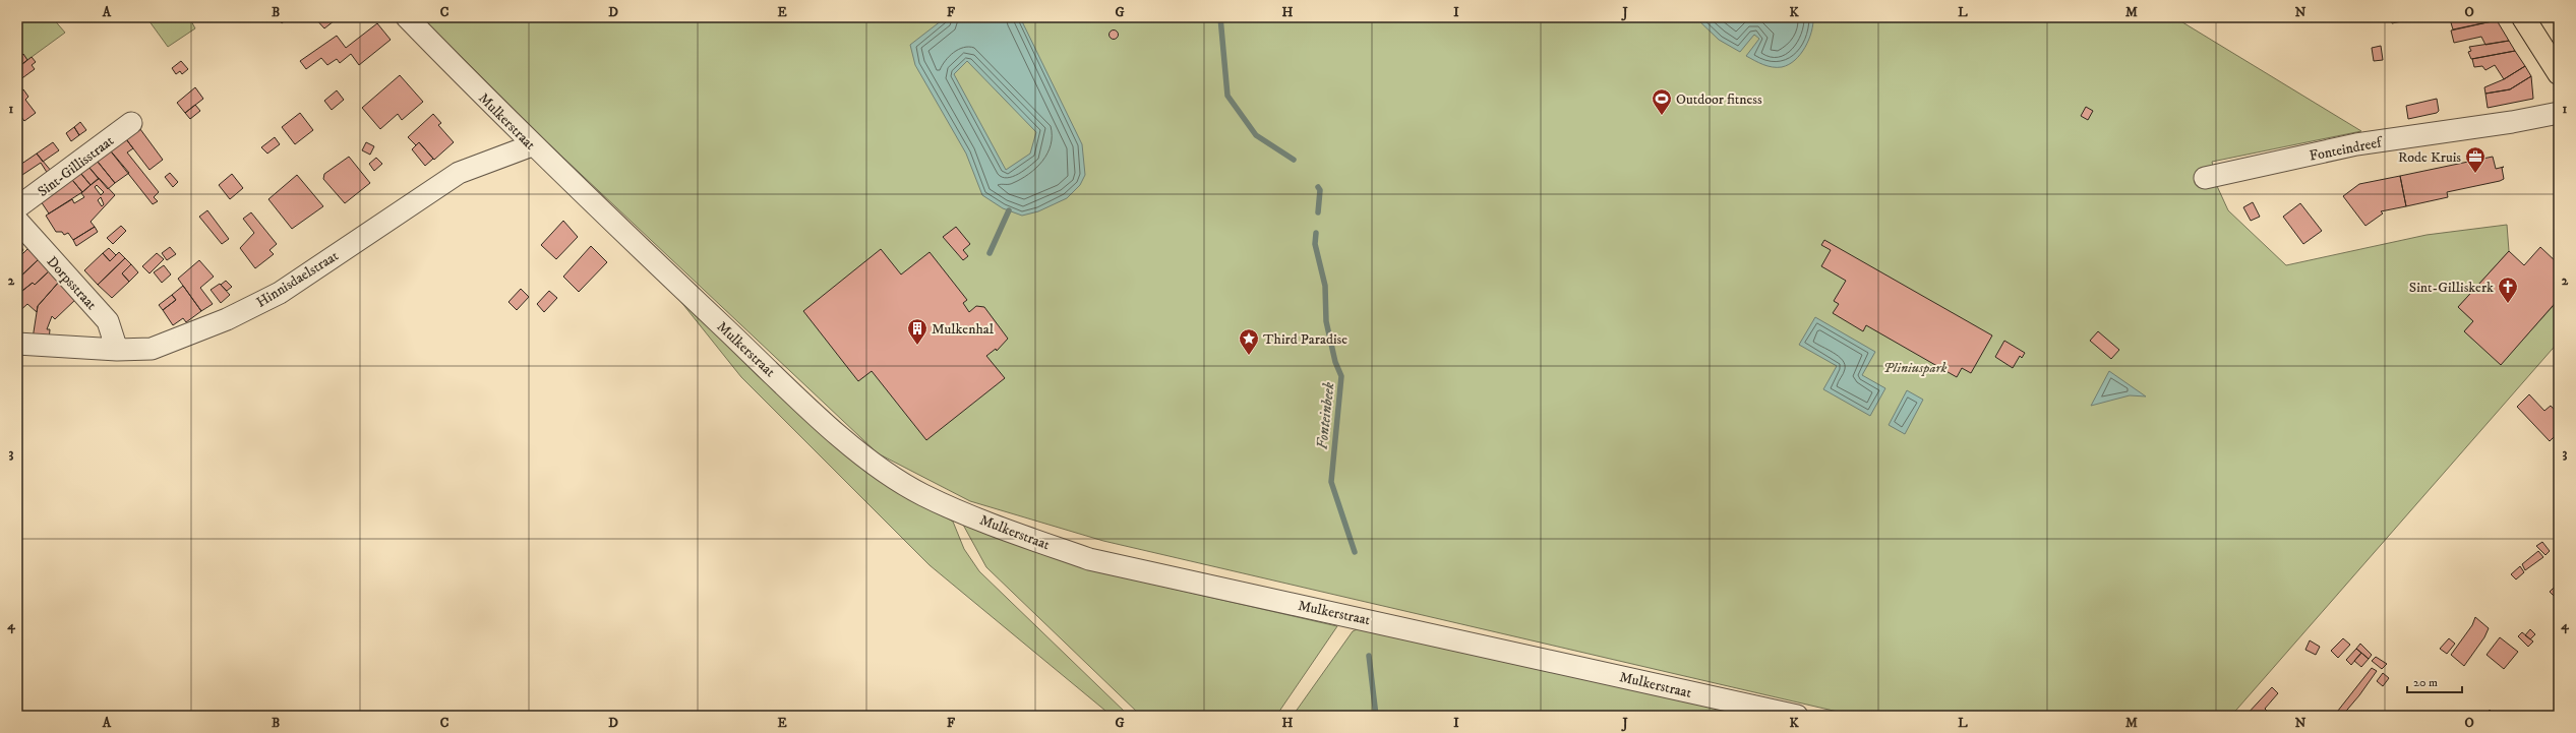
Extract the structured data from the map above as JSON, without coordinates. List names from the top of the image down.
{
  "streets": {
    "street": [
      "Mulkerstraat",
      "Fonteindreef",
      "Sint-Gillisstraat",
      "Hinnisdaelstraat",
      "Dorpsstraat"
    ]
  },
  "crossings": [
    ["Mulkerstraat", "Hinnisdaelstraat"],
    ["Hinnisdaelstraat", "Dorpsstraat"]
  ],
  "water": ["Fonteinbeek"],
  "parks": ["Pliniuspark"],
  "places": {
    "sports": ["Outdoor fitness"],
    "office": ["Rode Kruis"],
    "church": ["Sint-Gilliskerk"],
    "building": ["Mulkenhal"],
    "place": ["Third Paradise"]
  },
  "scale_bar": "20 m",
  "grid": {
    "columns": [
      "A",
      "B",
      "C",
      "D",
      "E",
      "F",
      "G",
      "H",
      "I",
      "J",
      "K",
      "L",
      "M",
      "N",
      "O"
    ],
    "rows": [
      "1",
      "2",
      "3",
      "4"
    ]
  }
}
